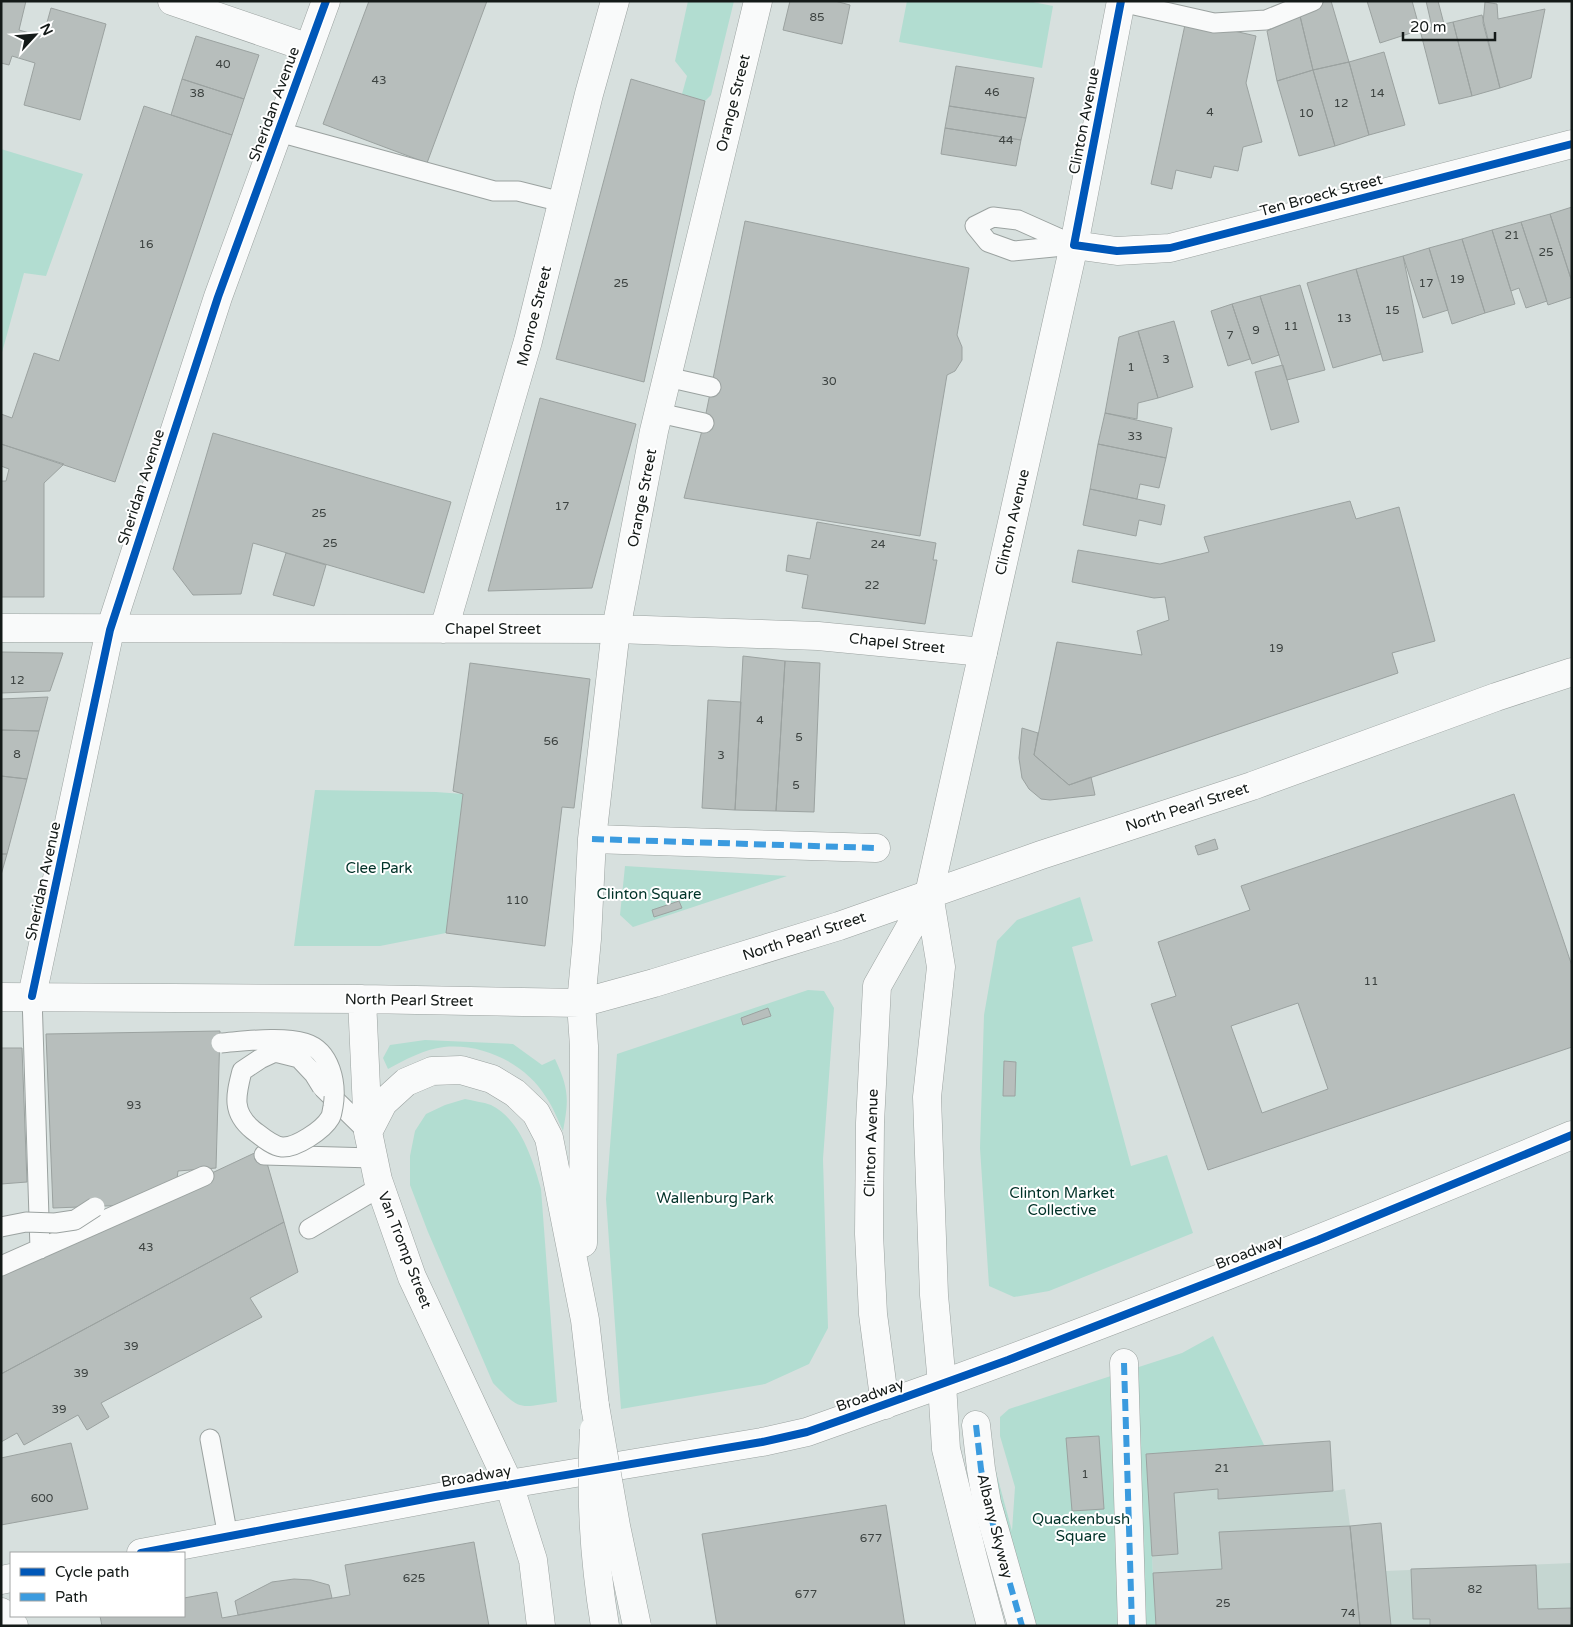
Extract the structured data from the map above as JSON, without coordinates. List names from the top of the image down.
{
  "streets": {
    "main road": [
      "Orange Street",
      "Sheridan Avenue",
      "Clinton Avenue",
      "Ten Broeck Street",
      "Monroe Street",
      "Chapel Street",
      "North Pearl Street",
      "Van Tromp Street",
      "Broadway",
      "Albany Skyway"
    ]
  },
  "crossings": [
    ["Orange Street", "Chapel Street"],
    ["Orange Street", "North Pearl Street"],
    ["Sheridan Avenue", "Chapel Street"],
    ["Sheridan Avenue", "North Pearl Street"],
    ["Clinton Avenue", "Ten Broeck Street"],
    ["Clinton Avenue", "Chapel Street"],
    ["Clinton Avenue", "North Pearl Street"],
    ["Clinton Avenue", "Broadway"],
    ["Monroe Street", "Chapel Street"],
    ["North Pearl Street", "Van Tromp Street"],
    ["Van Tromp Street", "Broadway"]
  ],
  "parks": [
    "Clee Park",
    "Clinton Square",
    "Clinton Market Collective",
    "Wallenburg Park",
    "Quackenbush Square"
  ],
  "house_numbers": [
    "85",
    "40",
    "43",
    "46",
    "38",
    "14",
    "12",
    "4",
    "10",
    "44",
    "21",
    "16",
    "25",
    "19",
    "25",
    "17",
    "15",
    "13",
    "11",
    "9",
    "7",
    "3",
    "1",
    "30",
    "33",
    "17",
    "25",
    "25",
    "24",
    "22",
    "19",
    "12",
    "4",
    "5",
    "56",
    "8",
    "3",
    "5",
    "110",
    "11",
    "93",
    "43",
    "39",
    "39",
    "39",
    "21",
    "1",
    "600",
    "677",
    "625",
    "82",
    "677",
    "25",
    "74"
  ],
  "legend": ["Cycle path", "Path"],
  "scale_bar": "20 m",
  "north": "top right"
}
